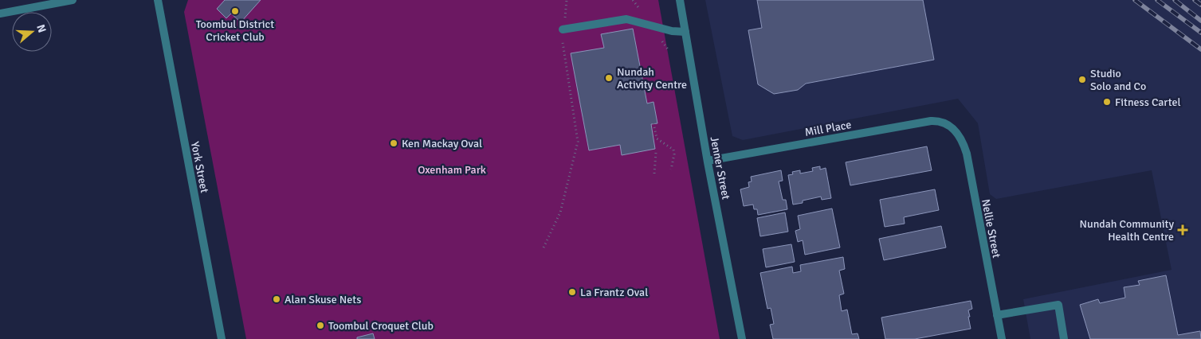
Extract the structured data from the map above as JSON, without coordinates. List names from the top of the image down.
{
  "streets": {
    "street": [
      "Mill Place",
      "York Street",
      "Jenner Street",
      "Nellie Street"
    ]
  },
  "crossings": [
    ["Mill Place", "Jenner Street"],
    ["Mill Place", "Nellie Street"]
  ],
  "parks": ["Oxenham Park"],
  "places": {
    "other": [
      "Toombul District Cricket Club",
      "Nundah Activity Centre",
      "Studio Solo and Co",
      "Fitness Cartel",
      "Ken Mackay Oval",
      "La Frantz Oval",
      "Alan Skuse Nets",
      "Toombul Croquet Club"
    ],
    "health": ["Nundah Community Health Centre"]
  },
  "north": "right"
}
